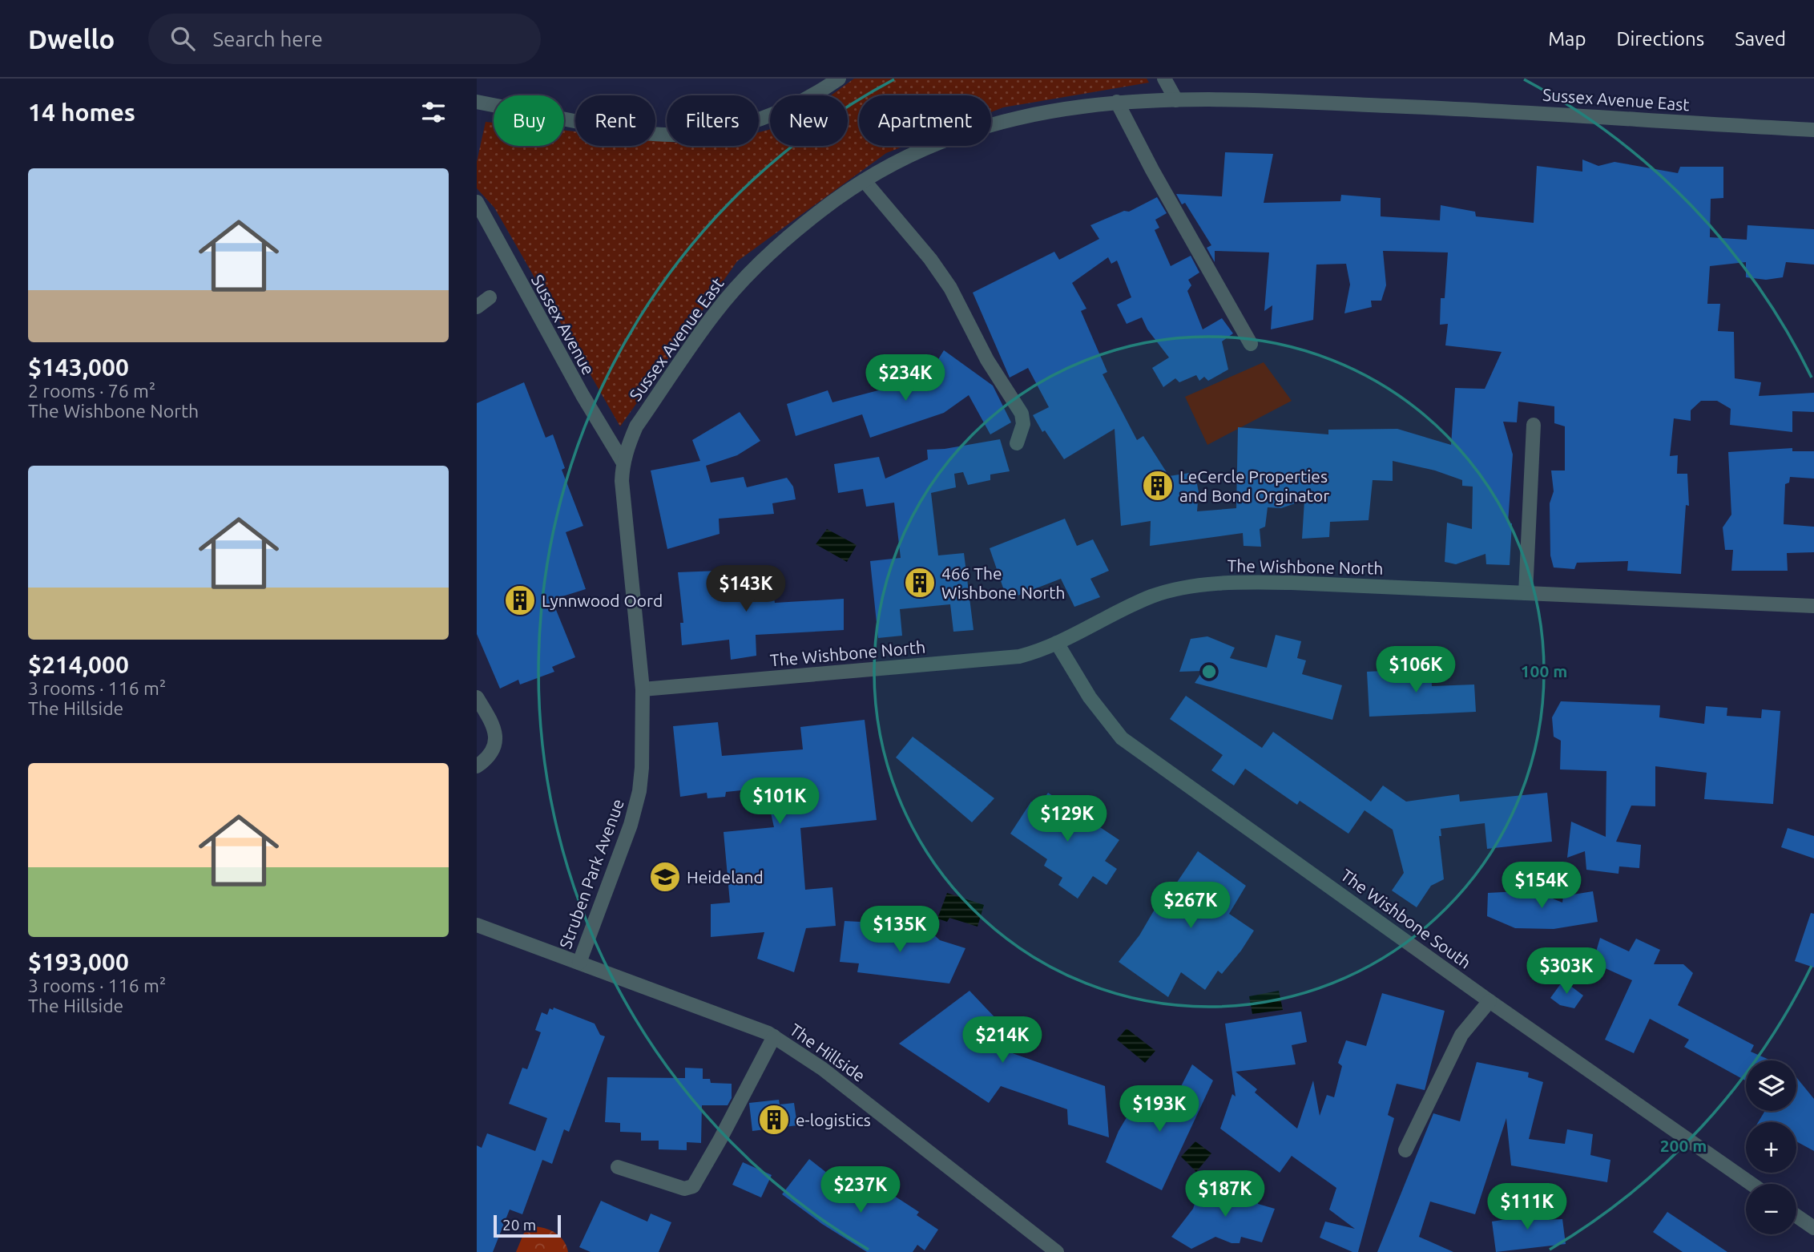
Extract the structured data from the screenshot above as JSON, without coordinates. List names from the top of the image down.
{
  "streets": {
    "street": [
      "Sussex Avenue East",
      "Sussex Avenue",
      "The Wishbone North",
      "Struben Park Avenue",
      "The Wishbone South",
      "The Hillside"
    ]
  },
  "crossings": [
    ["Sussex Avenue East", "Sussex Avenue"],
    ["Sussex Avenue East", "Struben Park Avenue"],
    ["Sussex Avenue", "Struben Park Avenue"],
    ["The Wishbone North", "Struben Park Avenue"],
    ["The Wishbone North", "The Wishbone South"],
    ["Struben Park Avenue", "The Hillside"]
  ],
  "places": {
    "building": [
      "LeCercle Properties and Bond Orginator",
      "466 The Wishbone North",
      "Lynnwood Oord",
      "e-logistics"
    ],
    "school or university": ["Heideland"]
  },
  "scale_bar": "20 m",
  "page": {
    "header": "Dwello",
    "search": "Search here",
    "nav": ["Map", "Directions", "Saved"],
    "heading": "14 homes",
    "chip": [
      "Buy",
      "Rent",
      "Filters",
      "New",
      "Apartment"
    ],
    "list": [
      {
        "name": "$143,000",
        "note": "2 rooms · 76 m² · The Wishbone North"
      },
      {
        "name": "$214,000",
        "note": "3 rooms · 116 m² · The Hillside"
      },
      {
        "name": "$193,000",
        "note": "3 rooms · 116 m² · The Hillside"
      }
    ],
    "price": [
      "$234K",
      "$143K",
      "$106K",
      "$101K",
      "$129K",
      "$154K",
      "$267K",
      "$135K",
      "$303K",
      "$214K",
      "$193K",
      "$237K",
      "$187K",
      "$111K"
    ],
    "map_buttons": ["+", "−"],
    "scale": "20 m"
  },
  "rings": ["100 m", "200 m"]
}
